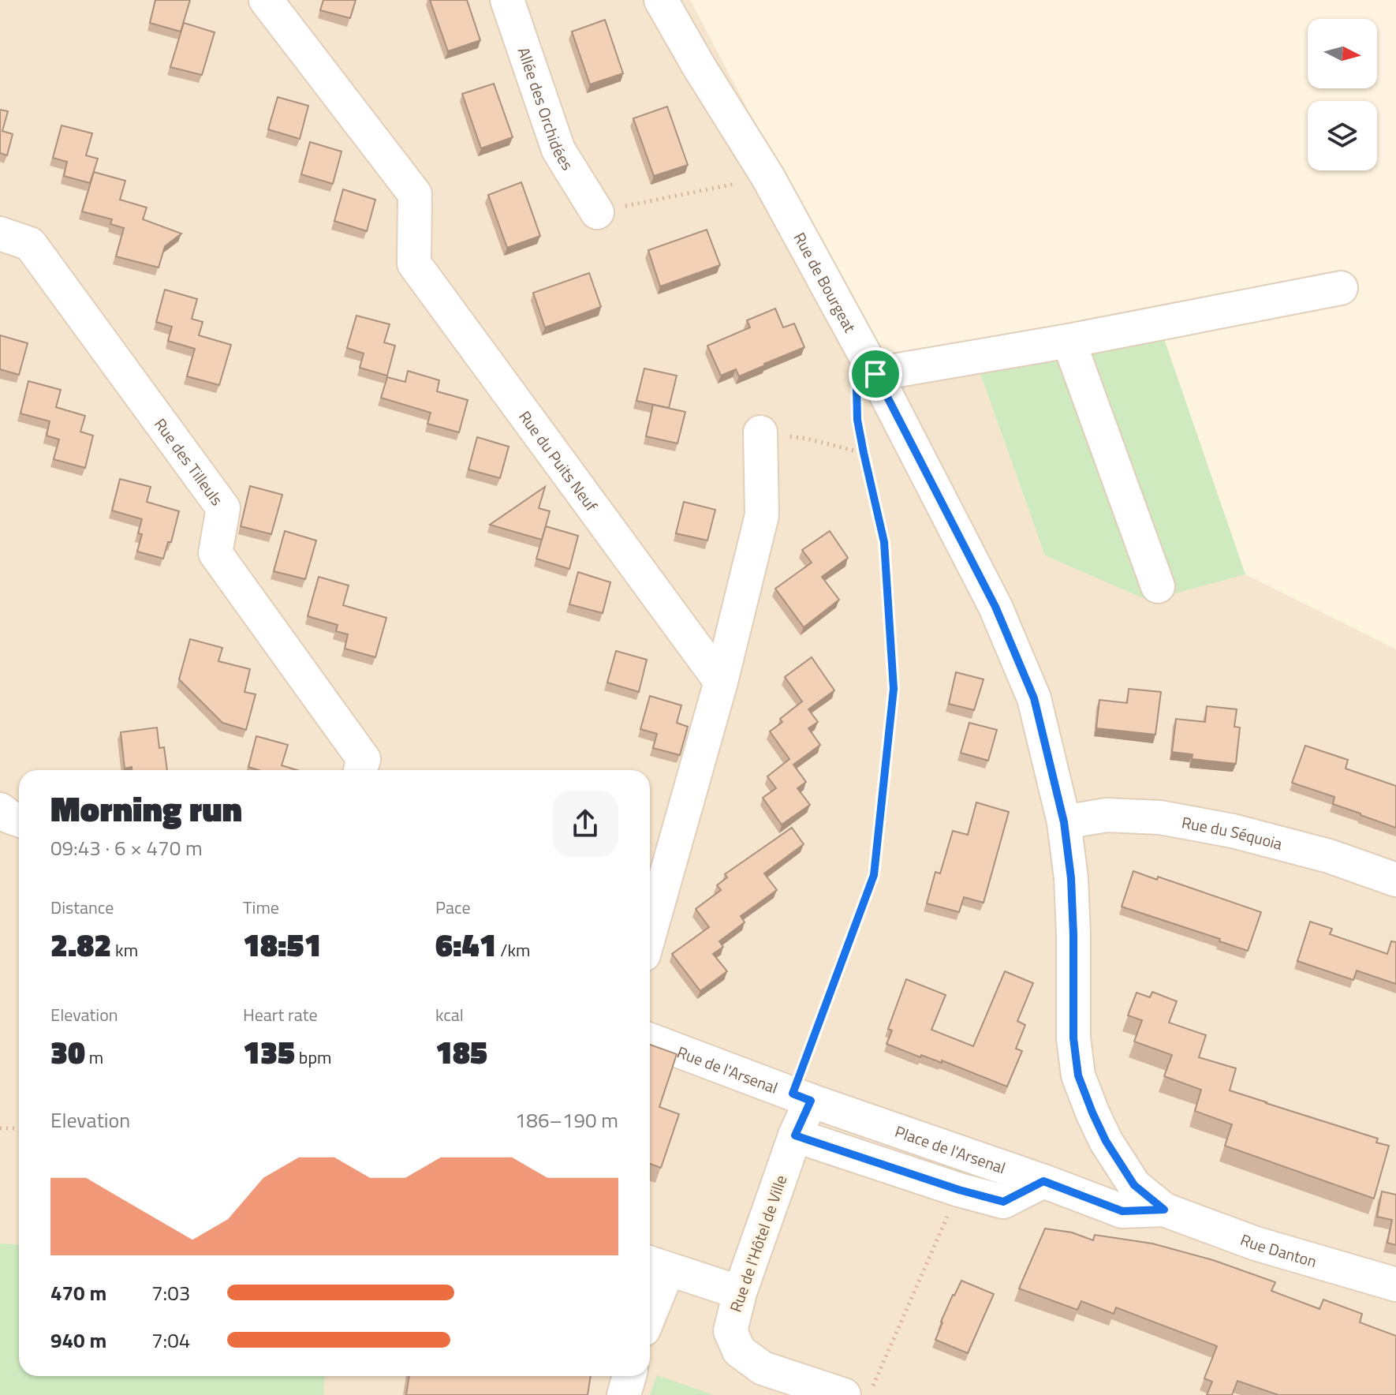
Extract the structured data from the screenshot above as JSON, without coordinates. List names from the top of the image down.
{
  "streets": {
    "street": [
      "Allée des Orchidées",
      "Rue de Bourgeat",
      "Rue du Puits Neuf",
      "Rue des Tilleuls",
      "Rue du Séquoia",
      "Rue de l'Arsenal",
      "Place de l'Arsenal",
      "Rue de l'Hôtel de Ville",
      "Rue Danton"
    ]
  },
  "crossings": [
    ["Rue de Bourgeat", "Rue du Séquoia"],
    ["Rue de Bourgeat", "Place de l'Arsenal"],
    ["Rue de Bourgeat", "Rue Danton"],
    ["Rue de l'Arsenal", "Place de l'Arsenal"],
    ["Rue de l'Arsenal", "Rue de l'Hôtel de Ville"],
    ["Place de l'Arsenal", "Rue de l'Hôtel de Ville"],
    ["Place de l'Arsenal", "Rue Danton"]
  ],
  "north": "right",
  "page": {
    "heading": ["Morning run", "09:43 · 6 × 470 m"],
    "stats": [
      ["Distance", "2.82 km"],
      ["Time", "18:51"],
      ["Pace", "6:41 /km"],
      ["Elevation", "30 m"],
      ["Heart rate", "135 bpm"],
      ["kcal", "185"]
    ],
    "chart": ["Elevation", "186–190 m"],
    "list": [
      {
        "name": "470 m",
        "note": "7:03"
      },
      {
        "name": "940 m",
        "note": "7:04"
      }
    ]
  }
}
